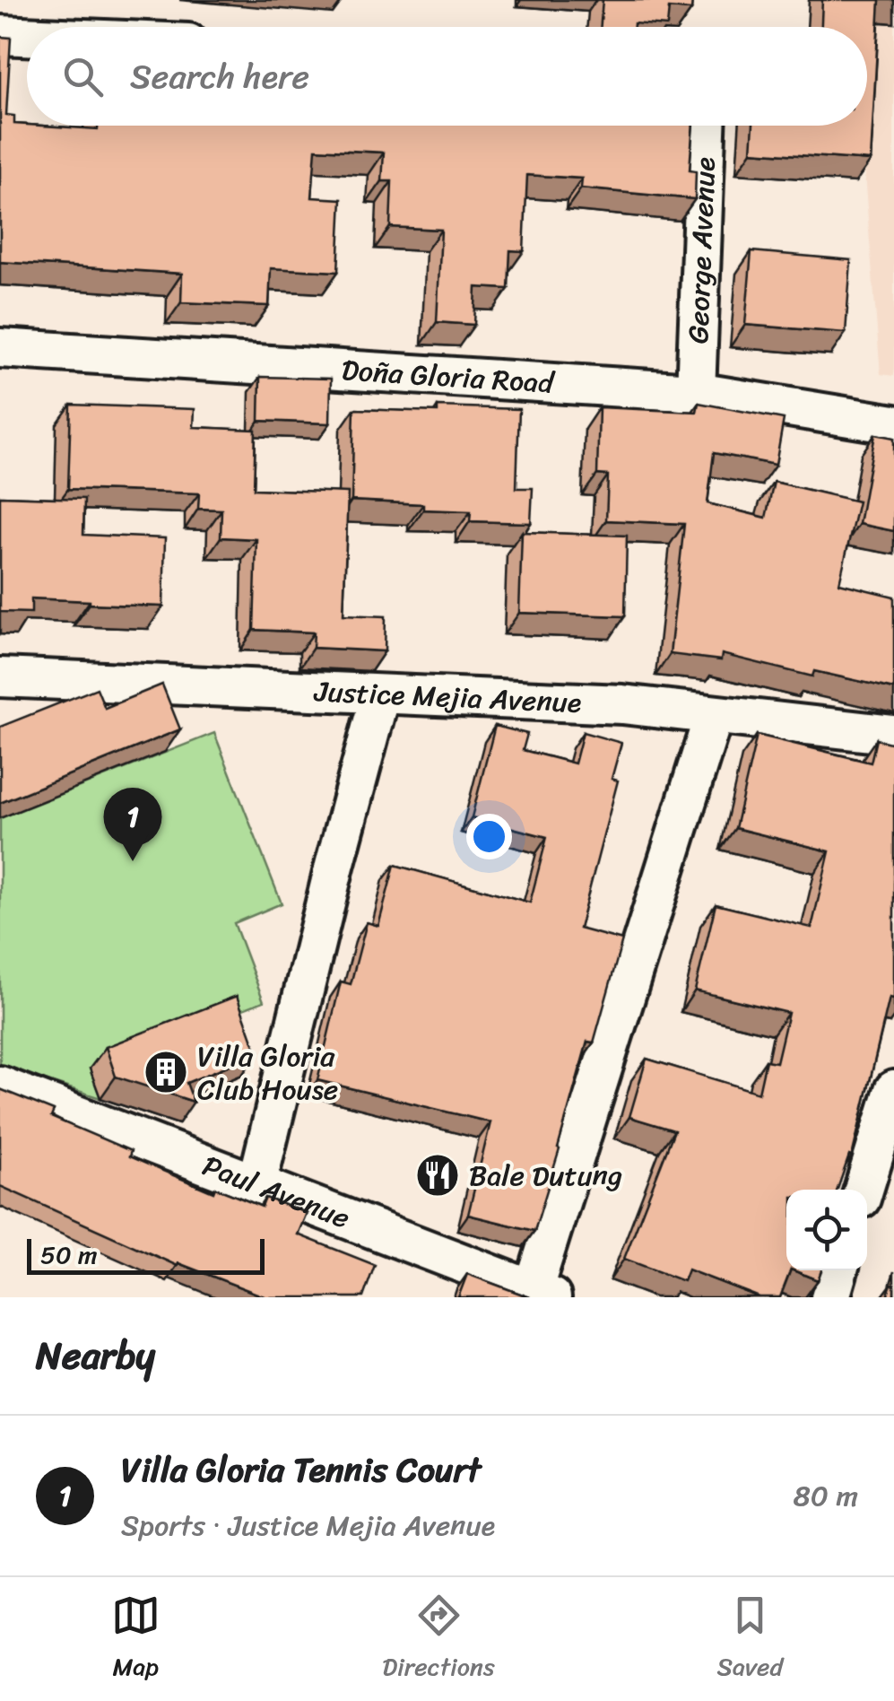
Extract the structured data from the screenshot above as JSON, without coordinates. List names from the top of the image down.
{
  "streets": {
    "street": [
      "George Avenue",
      "Doña Gloria Road",
      "Justice Mejia Avenue",
      "Paul Avenue"
    ]
  },
  "crossings": [
    ["George Avenue", "Doña Gloria Road"]
  ],
  "places": {
    "building": ["Villa Gloria Club House"],
    "restaurant": ["Bale Dutung"]
  },
  "scale_bar": "50 m",
  "page": {
    "search": "Search here",
    "pins": "1",
    "scale": "50 m",
    "heading": "Nearby",
    "list": [
      {
        "mark": "1",
        "name": "Villa Gloria Tennis Court",
        "note": "Sports · Justice Mejia Avenue",
        "value": "80 m"
      }
    ],
    "nav": ["Map", "Directions", "Saved"]
  }
}
